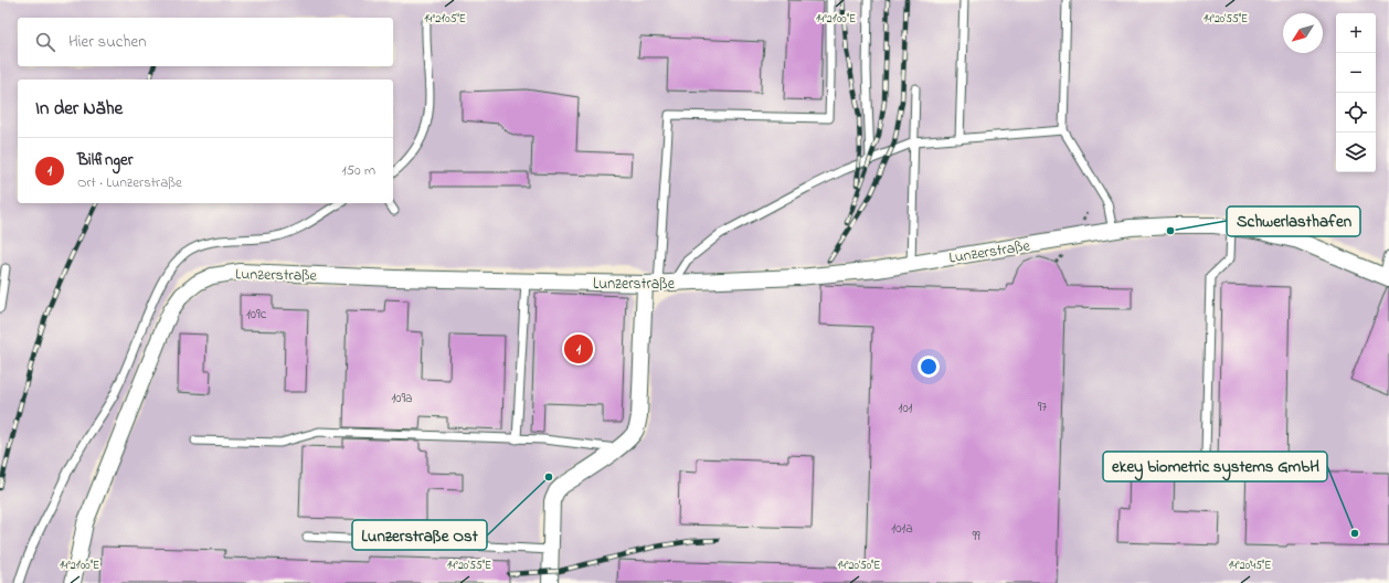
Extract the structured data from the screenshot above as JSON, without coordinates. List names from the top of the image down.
{
  "streets": {
    "street": ["Lunzerstraße"]
  },
  "places": ["Schwerlasthafen", "Lunzerstraße Ost", "ekey biometric systems GmbH"],
  "house_numbers": [
    "109c",
    "109a",
    "97",
    "101",
    "101a",
    "99"
  ],
  "north": "bottom left",
  "page": {
    "map_buttons": ["+", "−"],
    "search": "Hier suchen",
    "heading": "In der Nähe",
    "list": [
      {
        "mark": "1",
        "name": "Bilfinger",
        "note": "Ort · Lunzerstraße",
        "value": "150 m"
      }
    ],
    "pins": "1"
  },
  "coordinates": [
    "14°21'05\"E",
    "14°21'00\"E",
    "14°20'55\"E",
    "14°20'50\"E",
    "14°20'45\"E"
  ]
}
